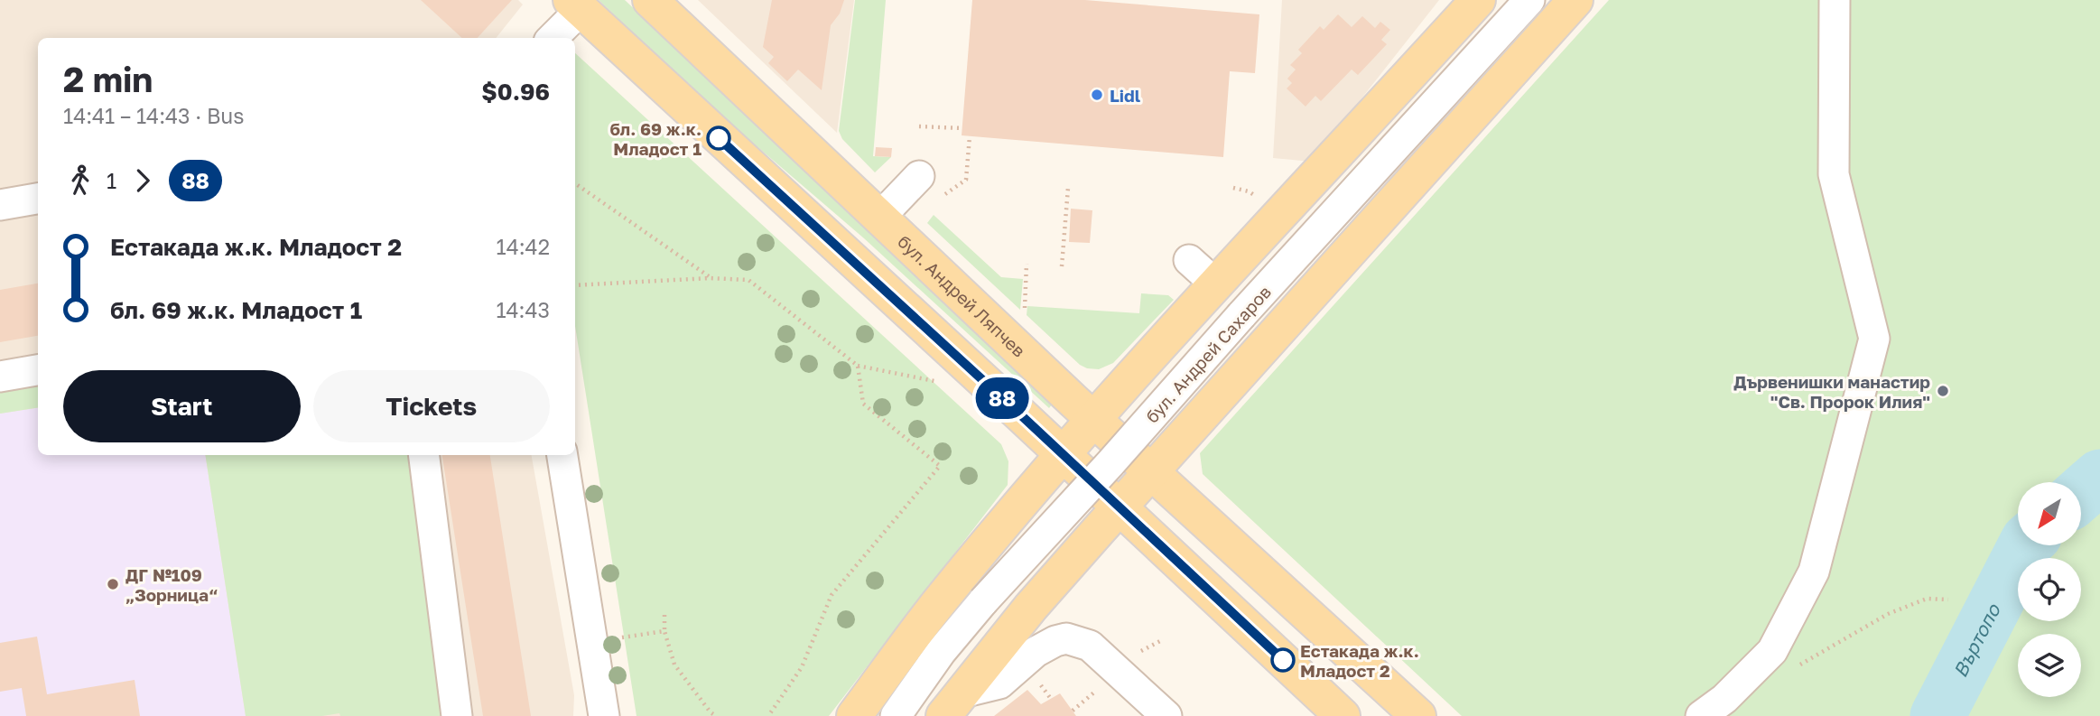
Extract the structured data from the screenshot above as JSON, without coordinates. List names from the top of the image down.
{
  "streets": {
    "main road": ["бул. Андрей Ляпчев"],
    "street": ["бул. Андрей Сахаров"]
  },
  "water": ["Въртопо"],
  "places": [
    "Lidl",
    "бл. 69 ж.к. Младост 1",
    "Дървенишки манастир \"Св. Пророк Илия\"",
    "ДГ №109 „Зорница“",
    "Естакада ж.к. Младост 2"
  ],
  "lines": ["bus line 88"],
  "north": "bottom left",
  "page": {
    "on_map": "88",
    "heading": ["2 min", "14:41 – 14:43 · Bus", "$0.96"],
    "legs": ["1", "88"],
    "list": [
      {
        "name": "Естакада ж.к. Младост 2",
        "value": "14:42"
      },
      {
        "name": "бл. 69 ж.к. Младост 1",
        "value": "14:43"
      }
    ],
    "buttons": ["Start", "Tickets"]
  }
}
